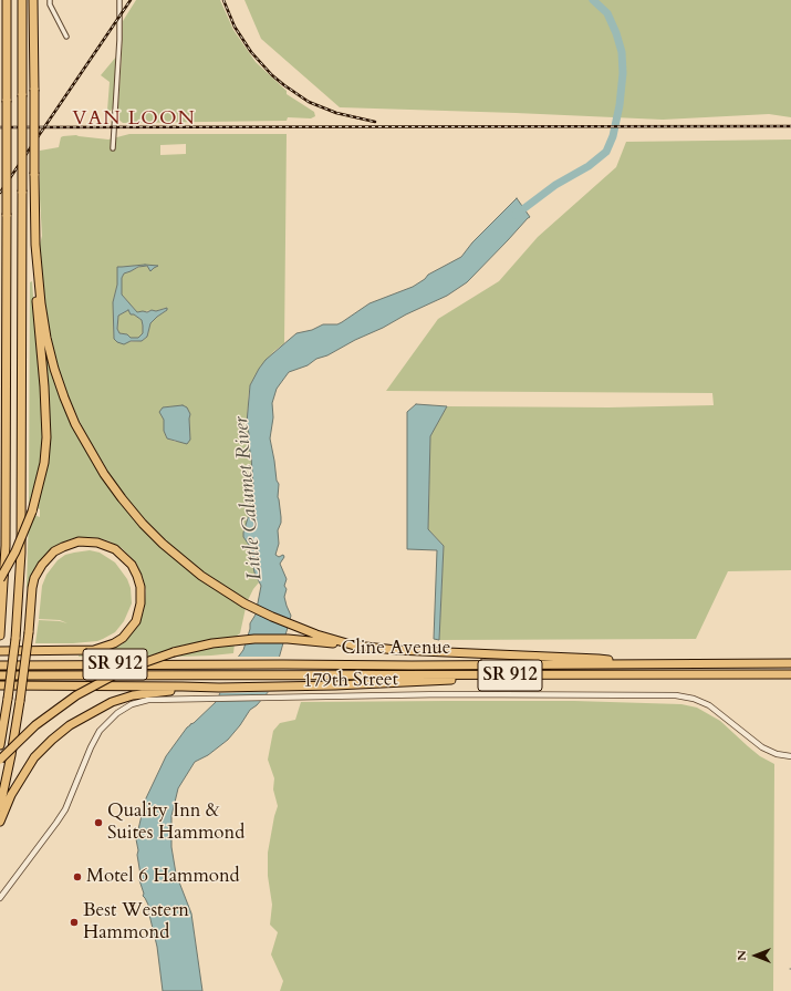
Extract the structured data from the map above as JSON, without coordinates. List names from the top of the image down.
{
  "streets": {
    "highway": ["Cline Avenue", "SR 912"],
    "street": ["179th Street"]
  },
  "districts": ["VAN LOON"],
  "water": ["Little Calumet River"],
  "places": ["Quality Inn & Suites Hammond", "Motel 6 Hammond", "Best Western Hammond"],
  "north": "left"
}
